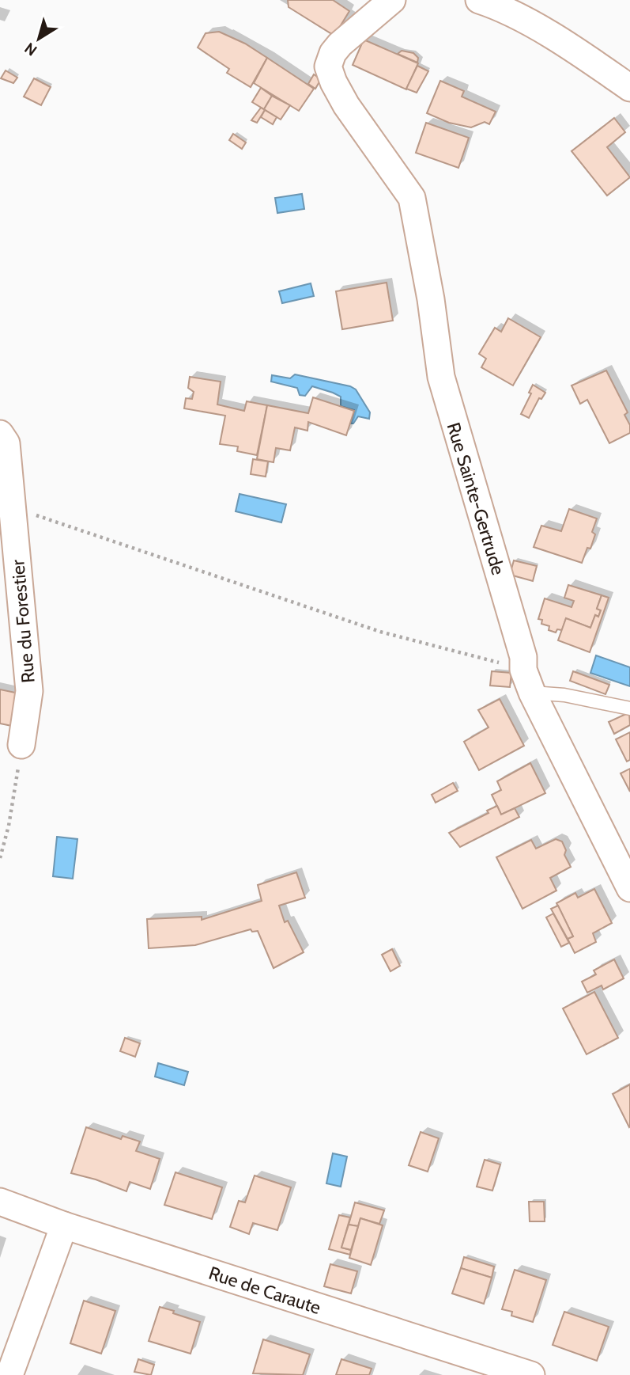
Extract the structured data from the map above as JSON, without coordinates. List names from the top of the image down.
{
  "streets": {
    "street": ["Rue Sainte-Gertrude", "Rue du Forestier", "Rue de Caraute"]
  },
  "north": "bottom left"
}
